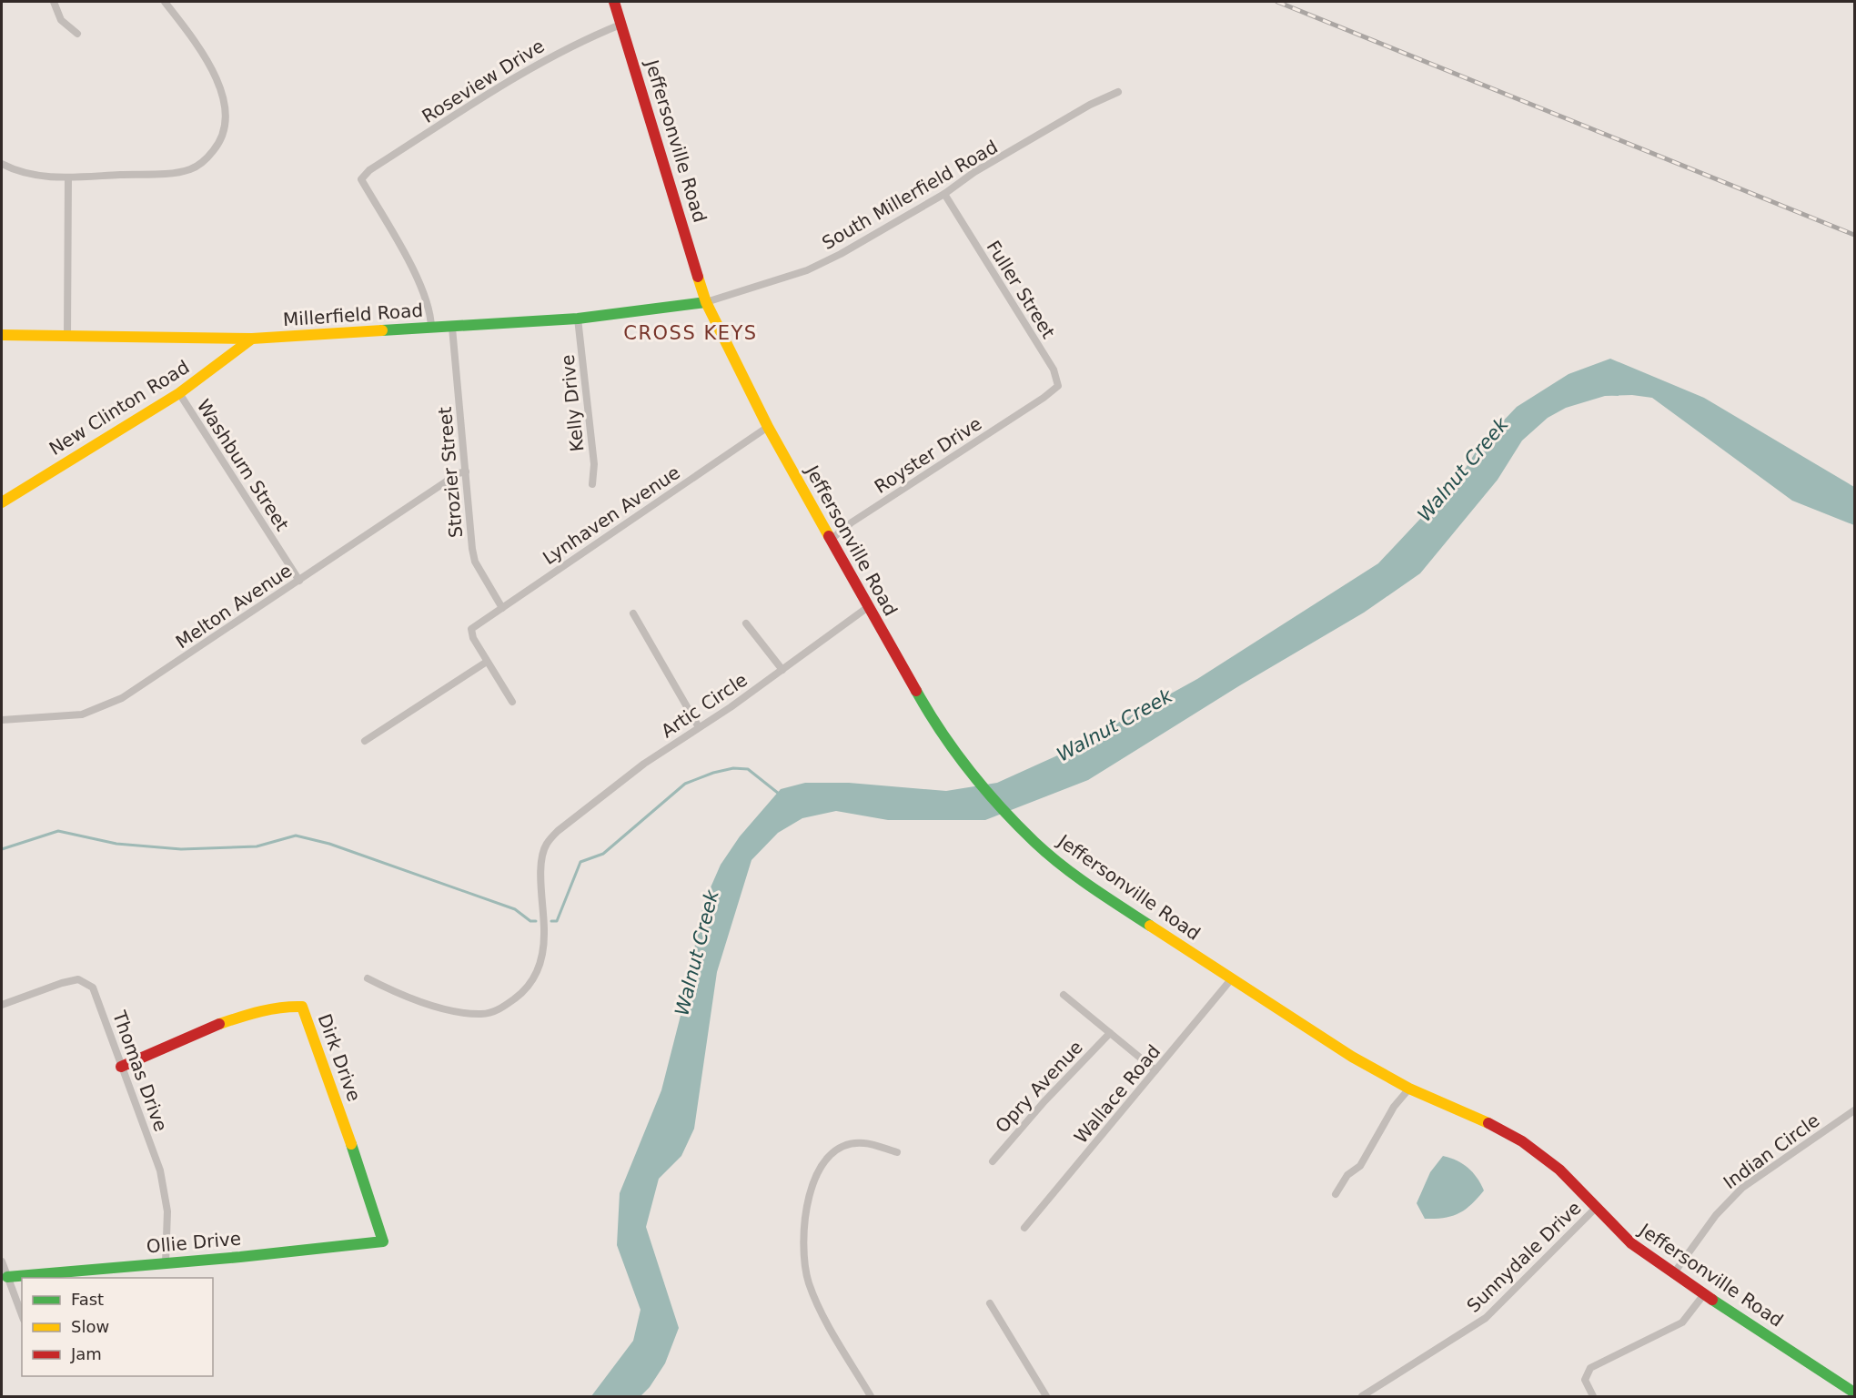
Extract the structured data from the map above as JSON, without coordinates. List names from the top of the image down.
{
  "streets": {
    "street": [
      "Roseview Drive",
      "Jeffersonville Road",
      "South Millerfield Road",
      "Fuller Street",
      "Millerfield Road",
      "Kelly Drive",
      "New Clinton Road",
      "Royster Drive",
      "Washburn Street",
      "Strozier Street",
      "Lynhaven Avenue",
      "Melton Avenue",
      "Artic Circle",
      "Dirk Drive",
      "Thomas Drive",
      "Opry Avenue",
      "Wallace Road",
      "Indian Circle",
      "Ollie Drive",
      "Sunnydale Drive"
    ]
  },
  "crossings": [
    ["Roseview Drive", "Jeffersonville Road"],
    ["Roseview Drive", "Millerfield Road"],
    ["Jeffersonville Road", "South Millerfield Road"],
    ["Jeffersonville Road", "Millerfield Road"],
    ["Jeffersonville Road", "Royster Drive"],
    ["Jeffersonville Road", "Lynhaven Avenue"],
    ["Jeffersonville Road", "Artic Circle"],
    ["Jeffersonville Road", "Wallace Road"],
    ["Jeffersonville Road", "Indian Circle"],
    ["Jeffersonville Road", "Sunnydale Drive"],
    ["South Millerfield Road", "Fuller Street"],
    ["South Millerfield Road", "Millerfield Road"],
    ["Fuller Street", "Royster Drive"],
    ["Millerfield Road", "Kelly Drive"],
    ["Millerfield Road", "New Clinton Road"],
    ["Millerfield Road", "Strozier Street"],
    ["New Clinton Road", "Washburn Street"],
    ["Washburn Street", "Melton Avenue"],
    ["Strozier Street", "Lynhaven Avenue"],
    ["Strozier Street", "Melton Avenue"],
    ["Dirk Drive", "Thomas Drive"],
    ["Dirk Drive", "Ollie Drive"],
    ["Thomas Drive", "Ollie Drive"]
  ],
  "districts": ["CROSS KEYS"],
  "water": ["Walnut Creek"],
  "legend": ["Fast", "Slow", "Jam"]
}
